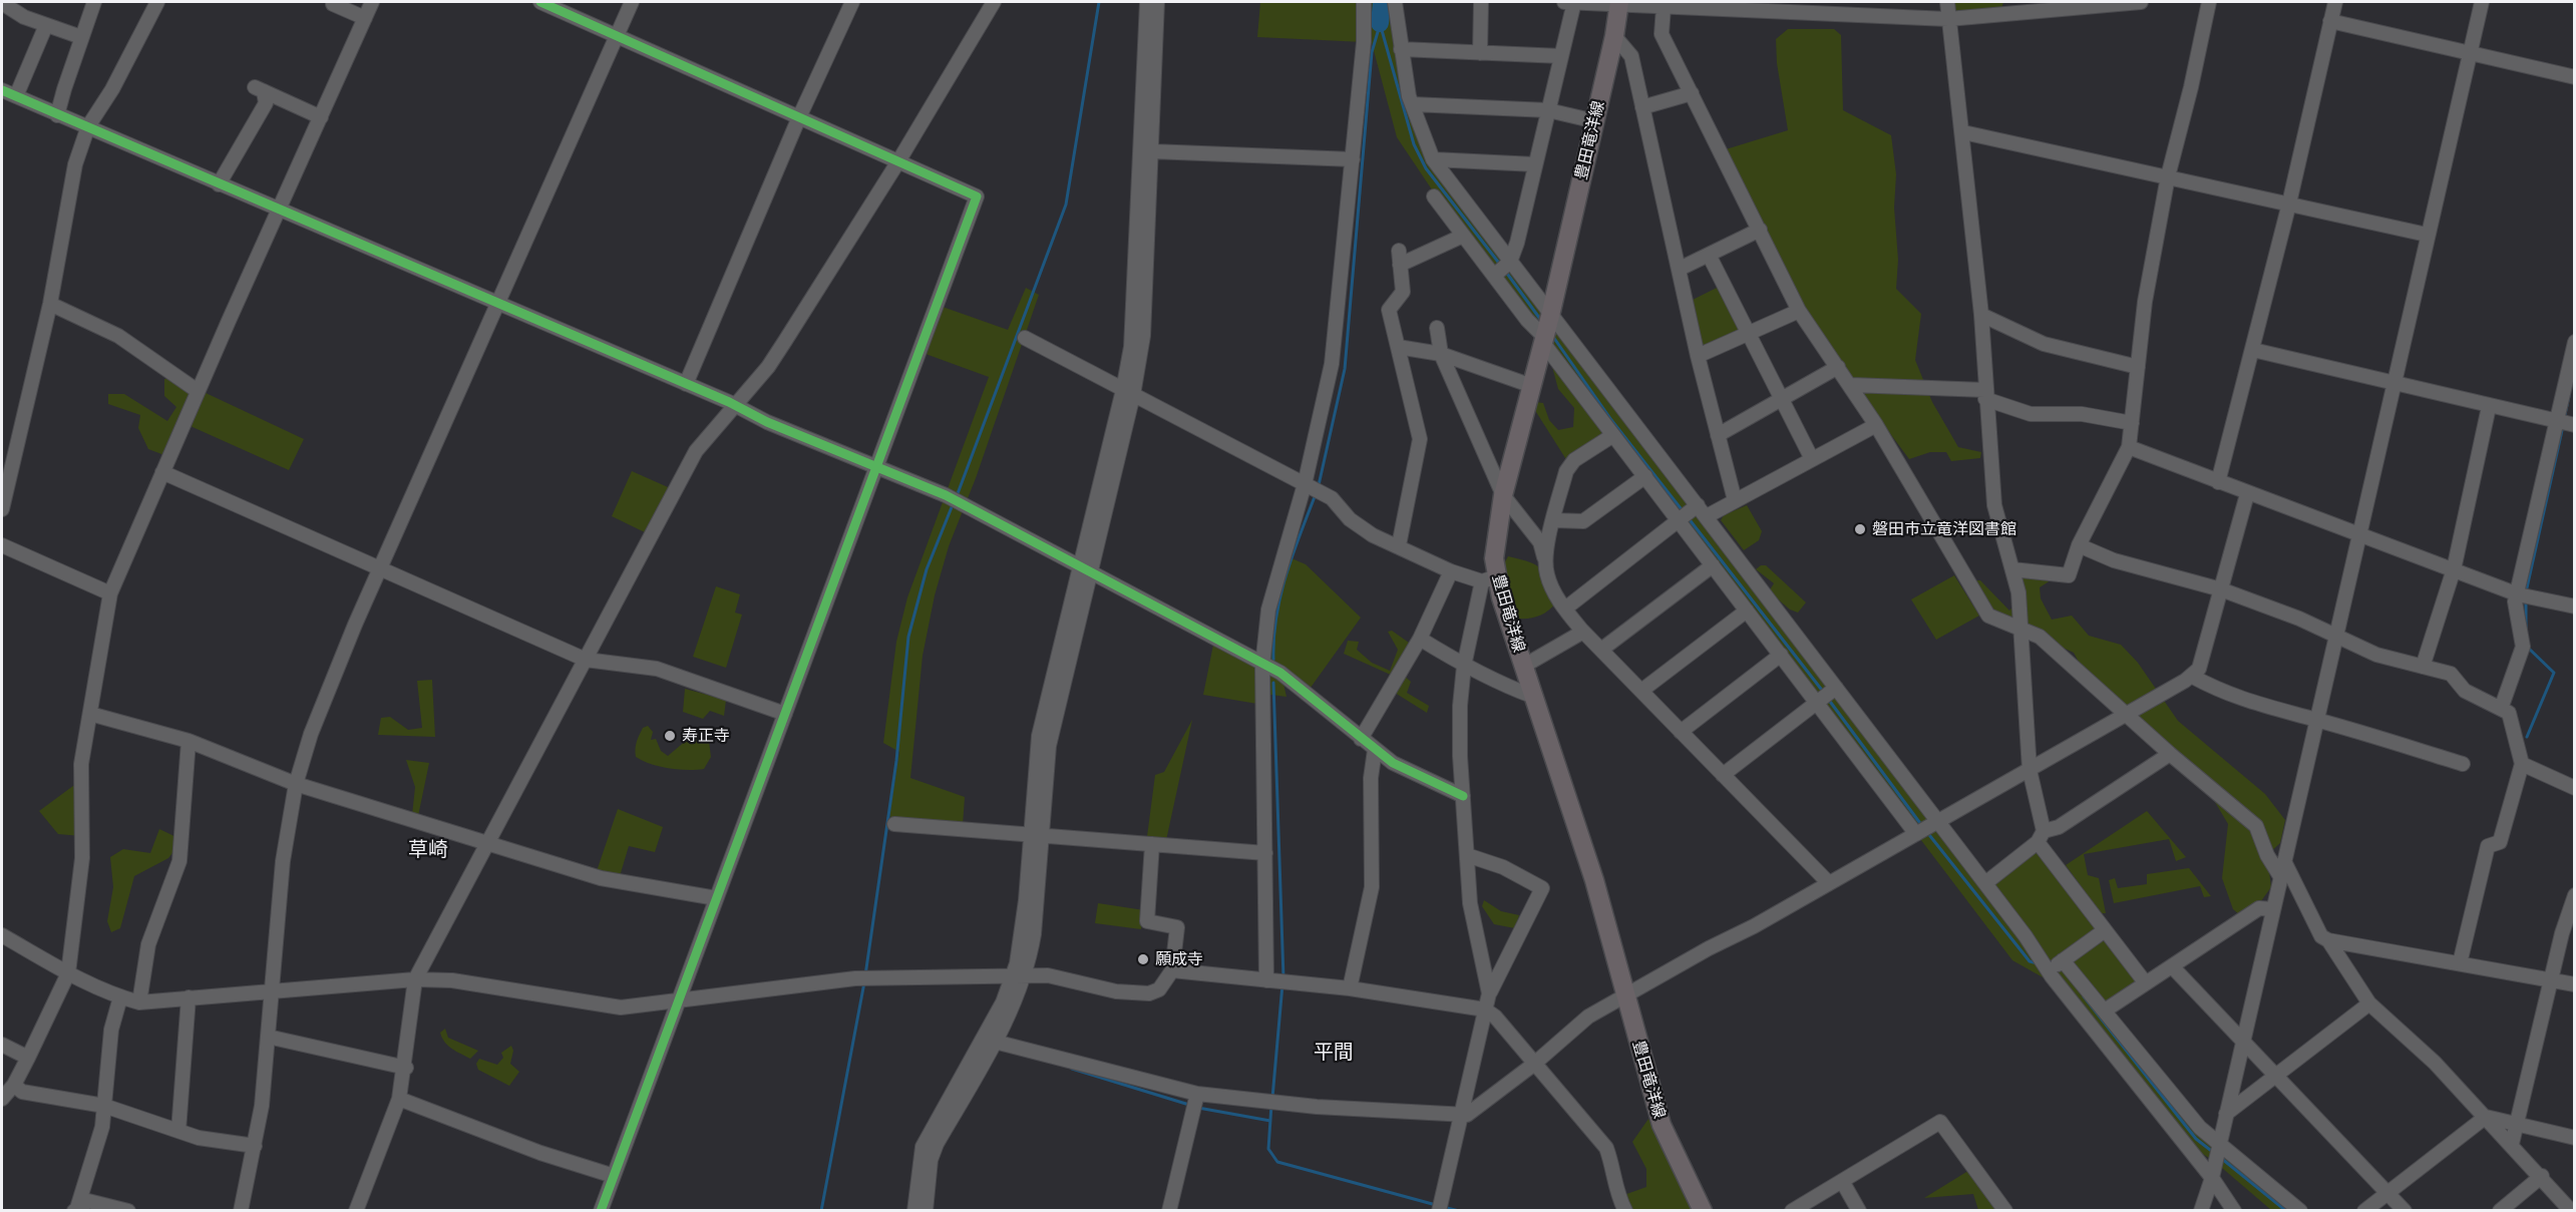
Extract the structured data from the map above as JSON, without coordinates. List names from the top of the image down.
{
  "streets": {
    "main road": ["豊田竜洋線"]
  },
  "districts": ["草崎", "平間"],
  "places": ["磐田市立竜洋図書館", "寿正寺", "願成寺"]
}
